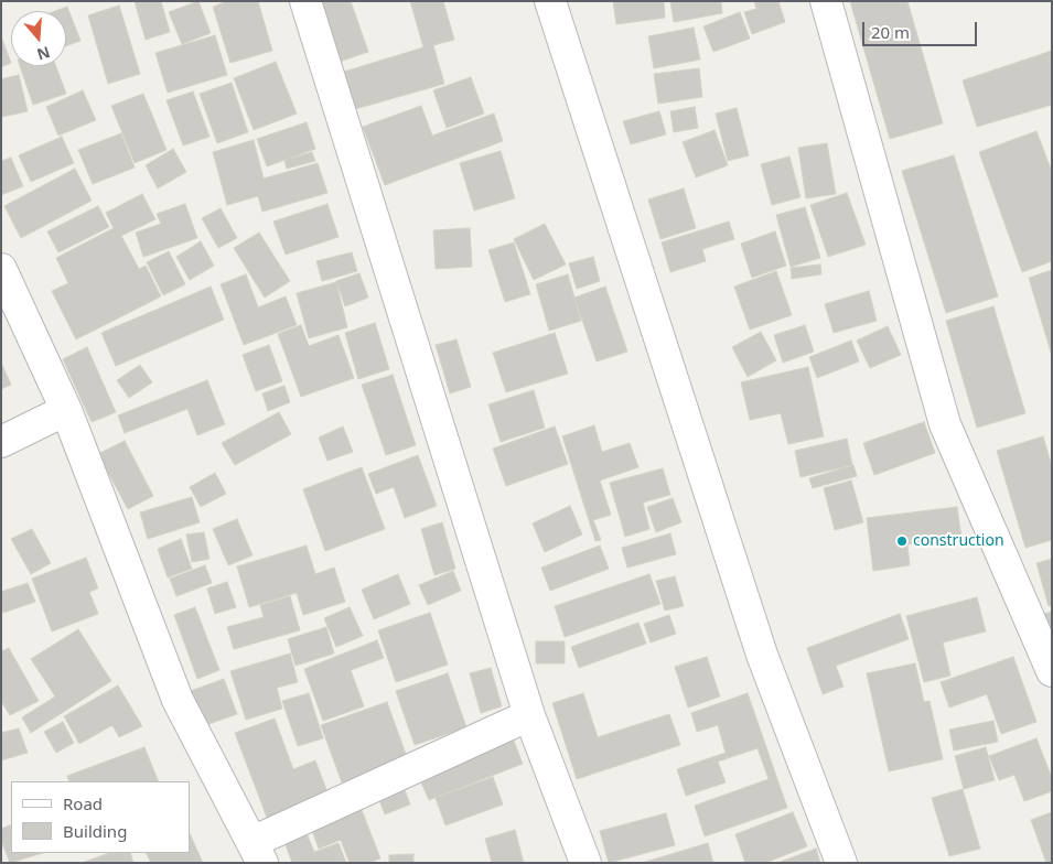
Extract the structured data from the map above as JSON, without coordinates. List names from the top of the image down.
{
  "places": ["construction"],
  "legend": ["Road", "Building"],
  "scale_bar": "20 m",
  "north": "bottom"
}
